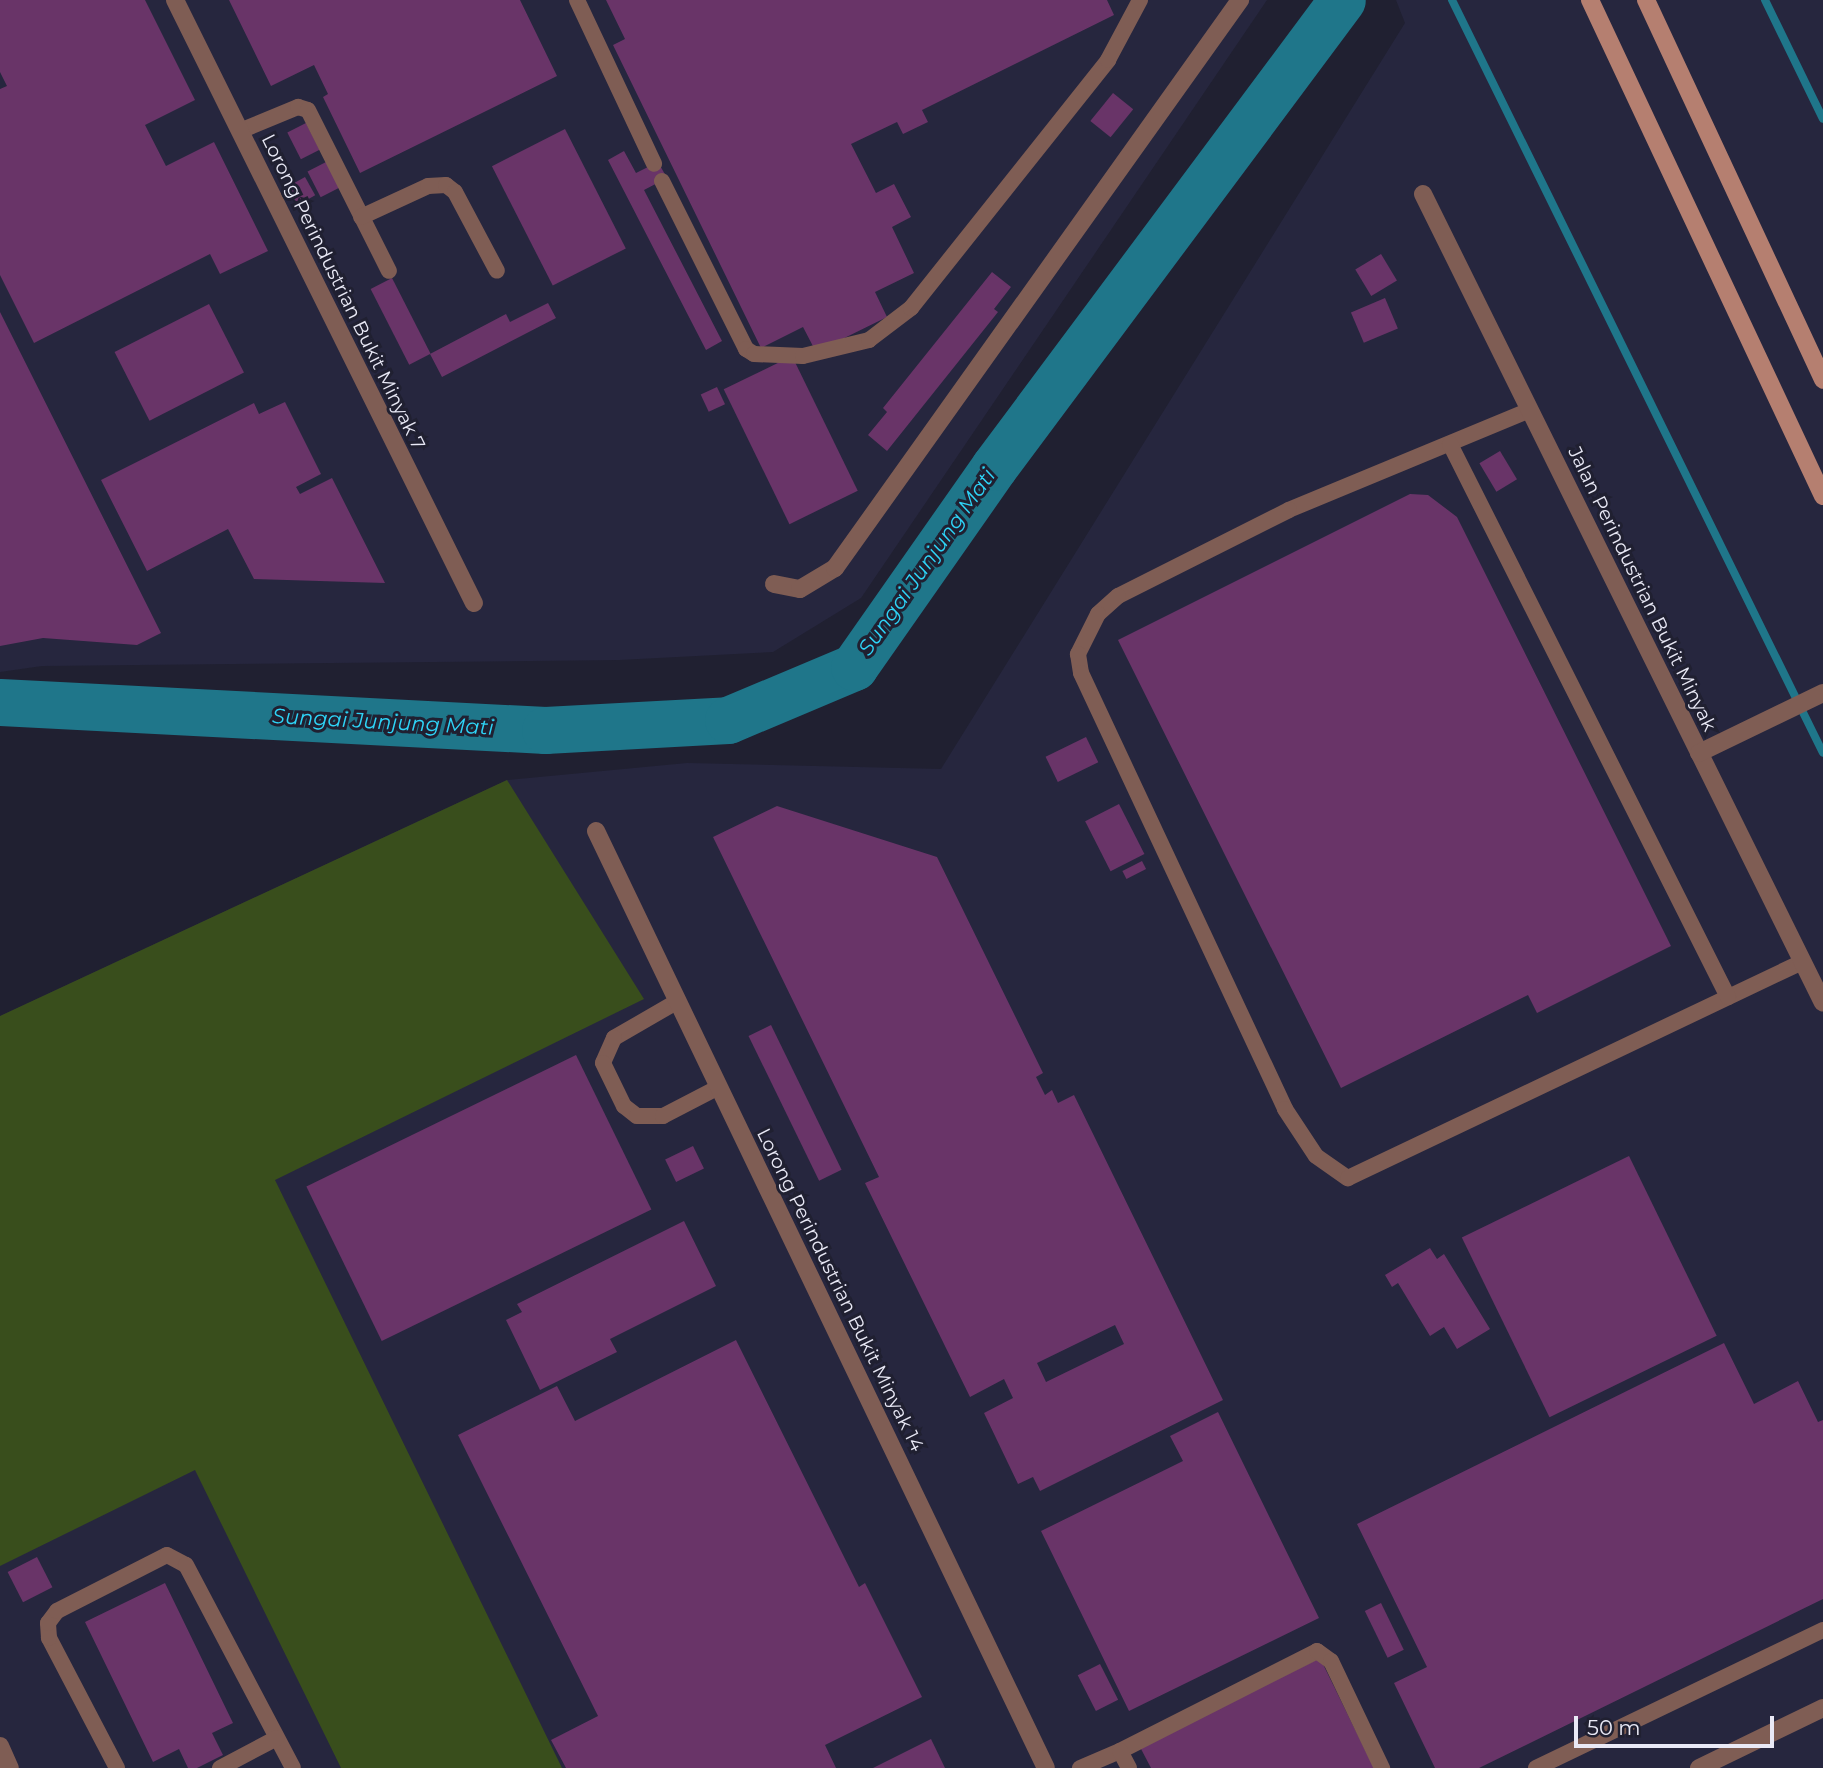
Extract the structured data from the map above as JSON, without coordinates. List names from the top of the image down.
{
  "streets": {
    "street": ["Lorong Perindustrian Bukit Minyak 7", "Jalan Perindustrian Bukit Minyak", "Lorong Perindustrian Bukit Minyak 14"]
  },
  "water": ["Sungai Junjung Mati"],
  "scale_bar": "50 m"
}
